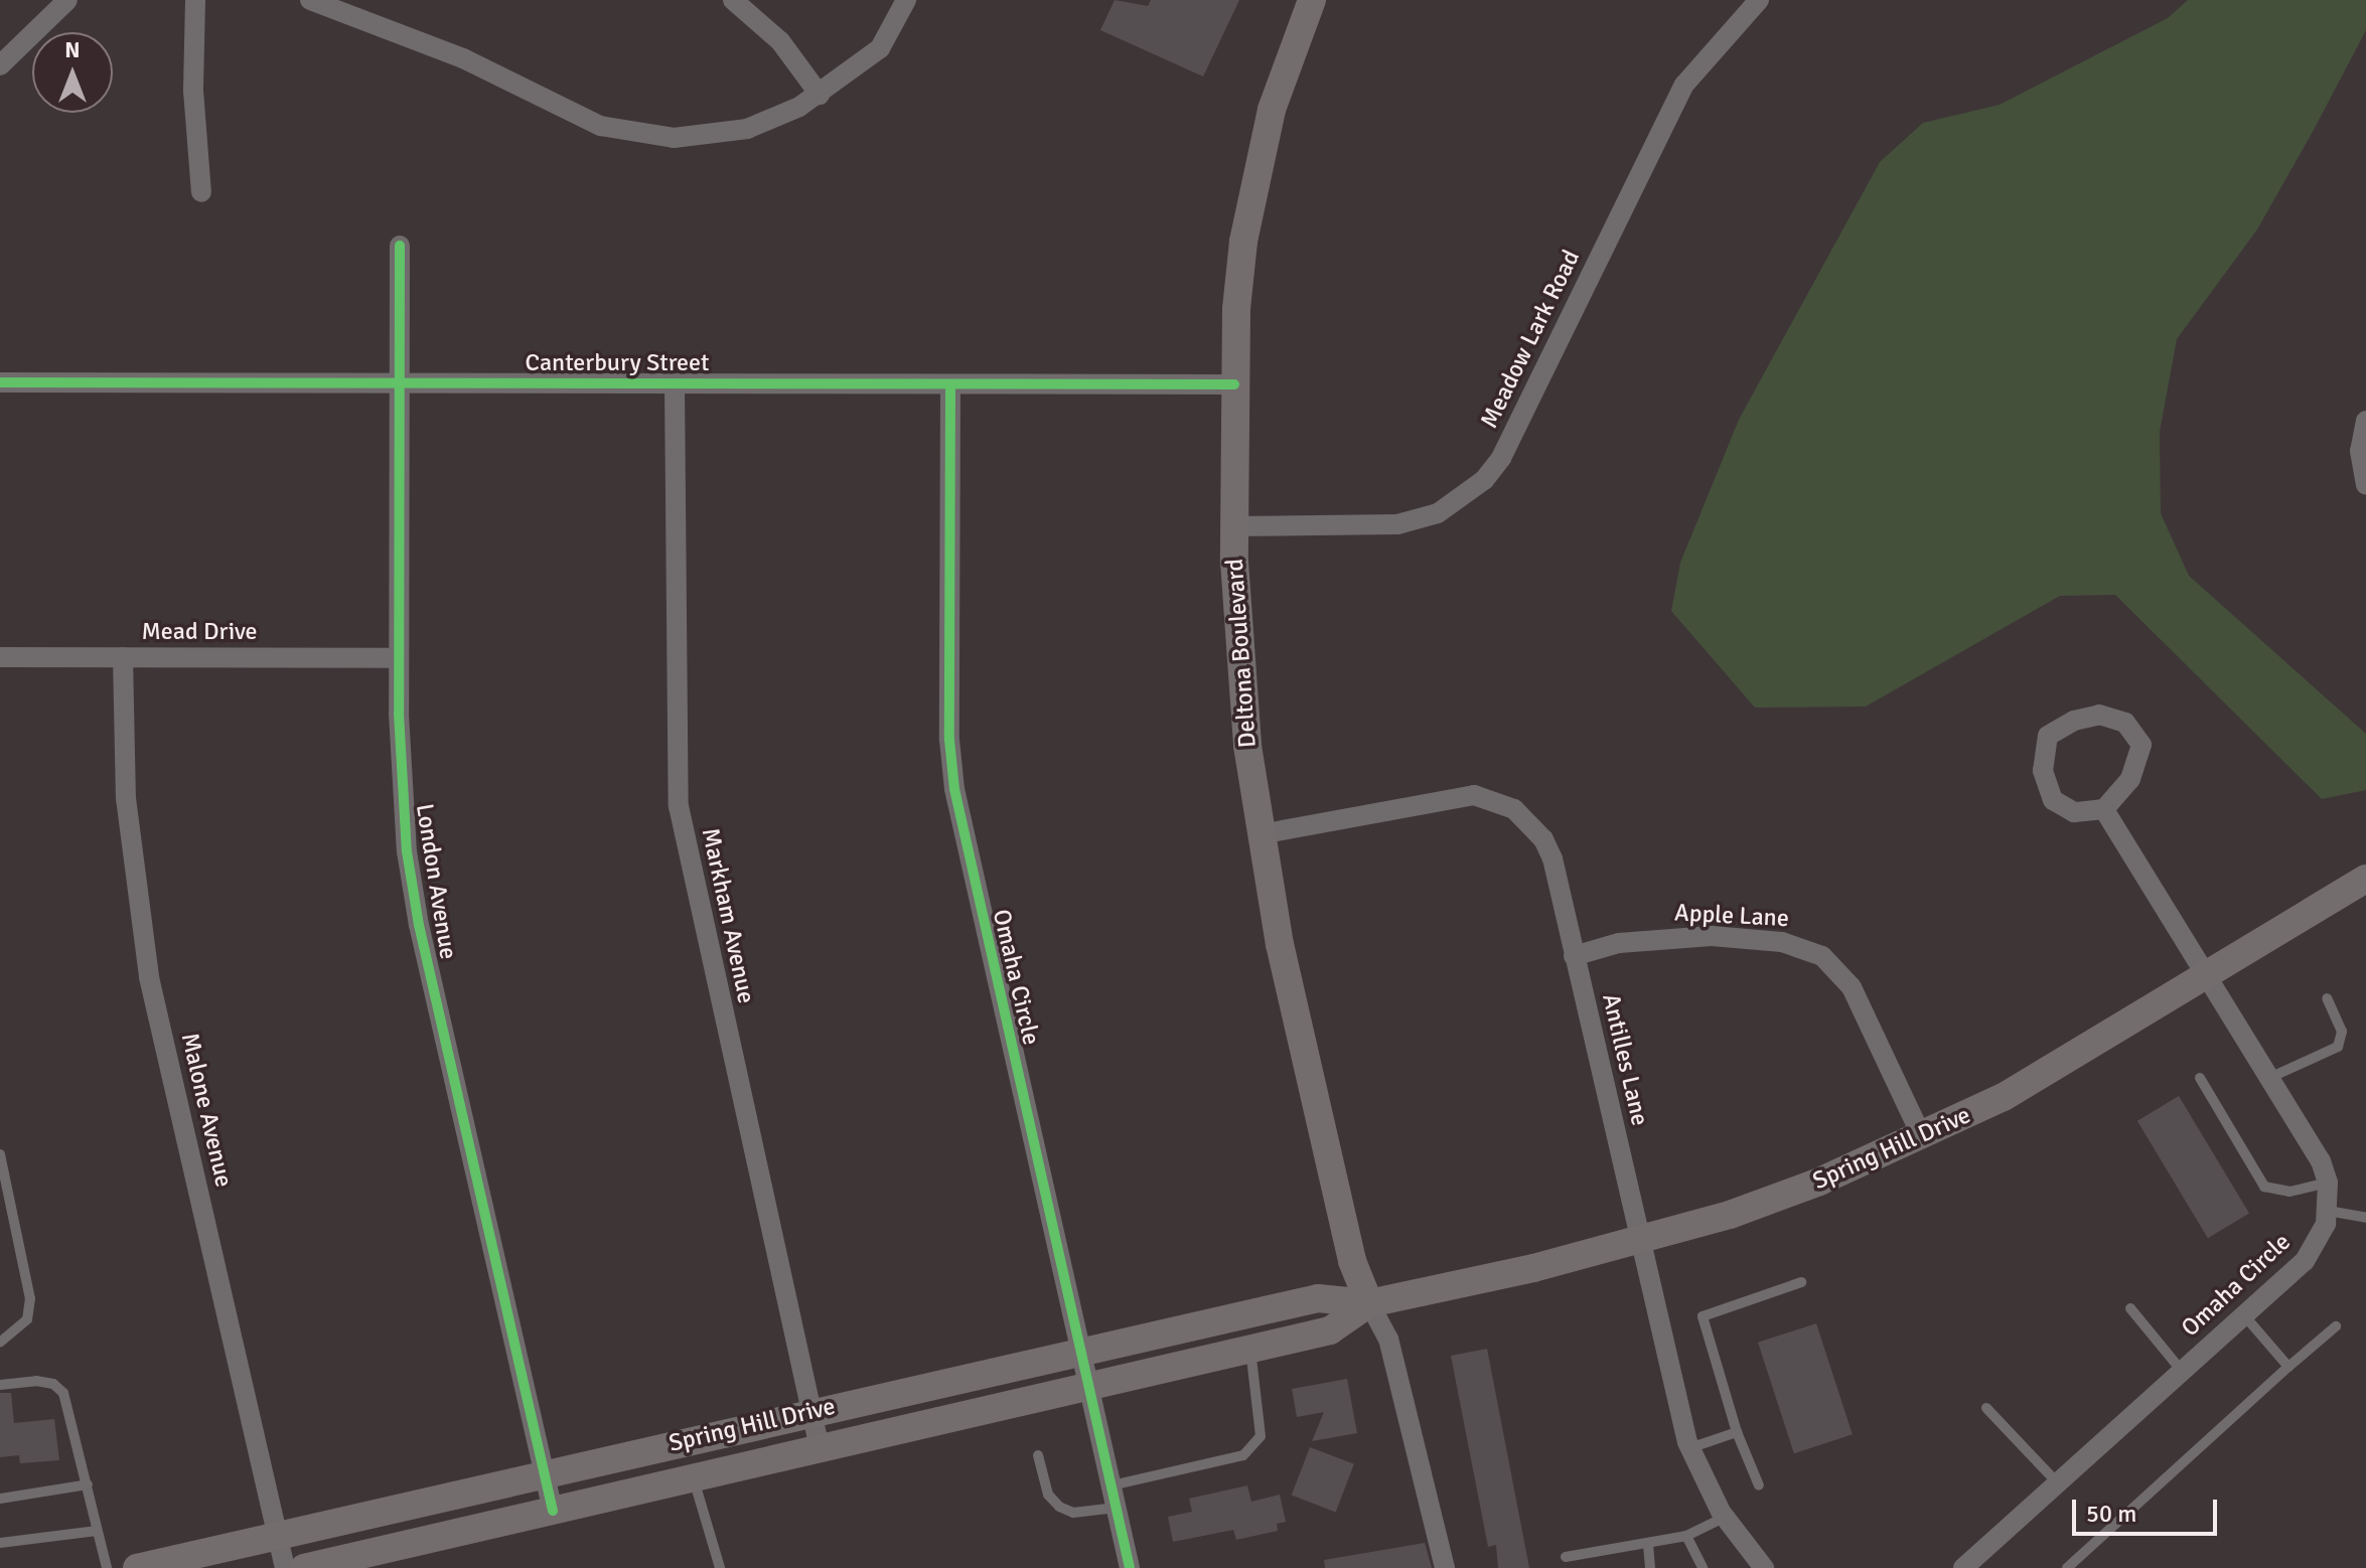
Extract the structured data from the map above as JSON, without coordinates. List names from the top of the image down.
{
  "streets": {
    "main road": ["Deltona Boulevard", "Spring Hill Drive"],
    "street": [
      "Meadow Lark Road",
      "Canterbury Street",
      "Mead Drive",
      "London Avenue",
      "Markham Avenue",
      "Apple Lane",
      "Omaha Circle",
      "Antilles Lane",
      "Malone Avenue"
    ]
  },
  "crossings": [
    ["Meadow Lark Road", "Deltona Boulevard"],
    ["Canterbury Street", "Deltona Boulevard"],
    ["Canterbury Street", "London Avenue"],
    ["Canterbury Street", "Markham Avenue"],
    ["Canterbury Street", "Omaha Circle"],
    ["Mead Drive", "London Avenue"],
    ["Mead Drive", "Malone Avenue"],
    ["Deltona Boulevard", "Antilles Lane"],
    ["Deltona Boulevard", "Spring Hill Drive"],
    ["London Avenue", "Spring Hill Drive"],
    ["Markham Avenue", "Spring Hill Drive"],
    ["Apple Lane", "Antilles Lane"],
    ["Apple Lane", "Spring Hill Drive"],
    ["Omaha Circle", "Spring Hill Drive"],
    ["Antilles Lane", "Spring Hill Drive"],
    ["Malone Avenue", "Spring Hill Drive"]
  ],
  "scale_bar": "50 m",
  "north": "top"
}
